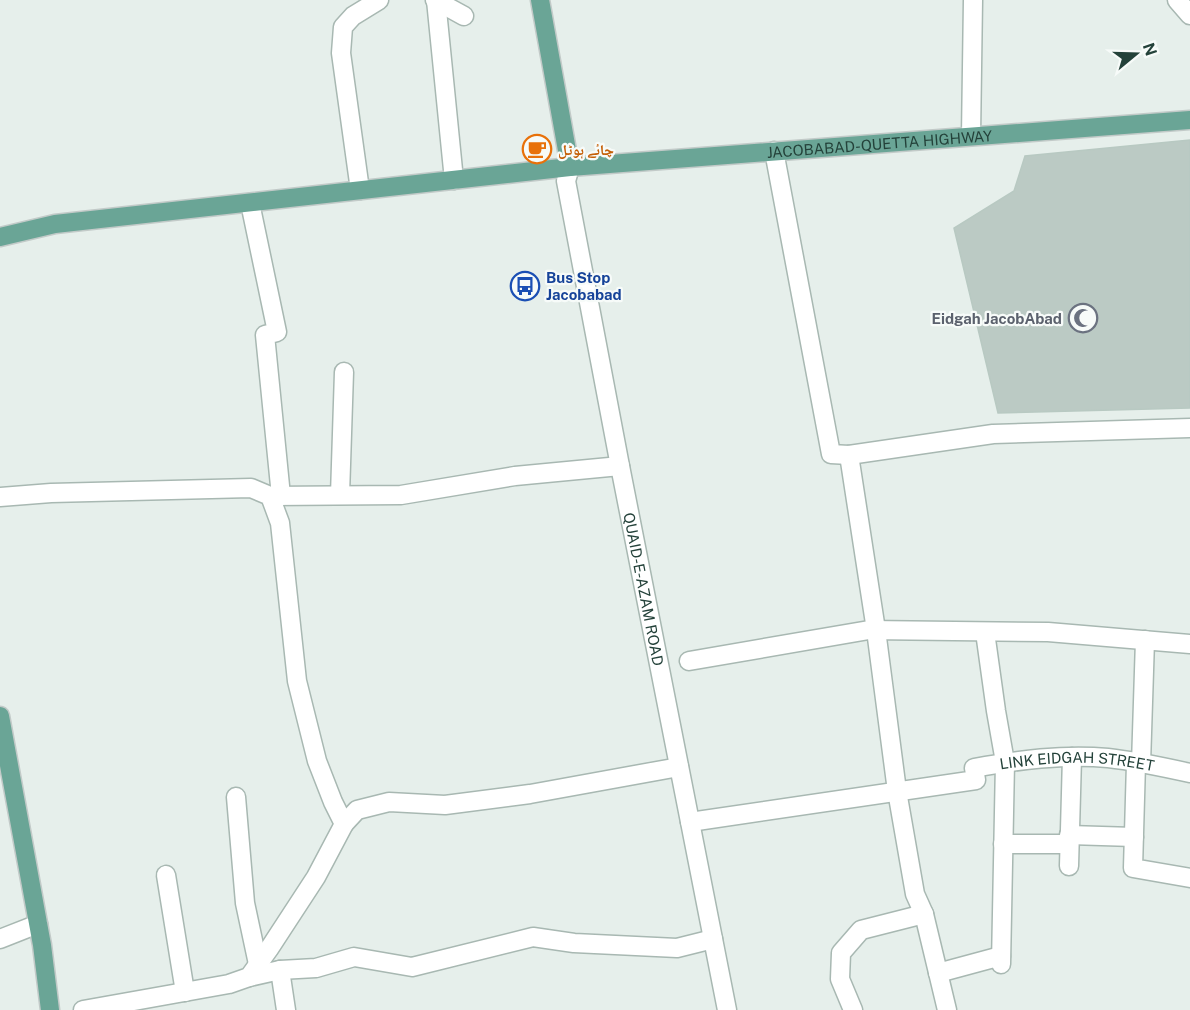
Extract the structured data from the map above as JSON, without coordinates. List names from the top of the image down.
{
  "streets": {
    "main road": ["JACOBABAD-QUETTA HIGHWAY"],
    "street": ["QUAID-E-AZAM ROAD", "LINK EIDGAH STREET"]
  },
  "crossings": [
    ["JACOBABAD-QUETTA HIGHWAY", "QUAID-E-AZAM ROAD"]
  ],
  "places": {
    "cafe": ["چائے ہوٹل"],
    "bus stop": ["Bus Stop Jacobabad"],
    "mosque": ["Eidgah JacobAbad"]
  },
  "north": "right"
}
